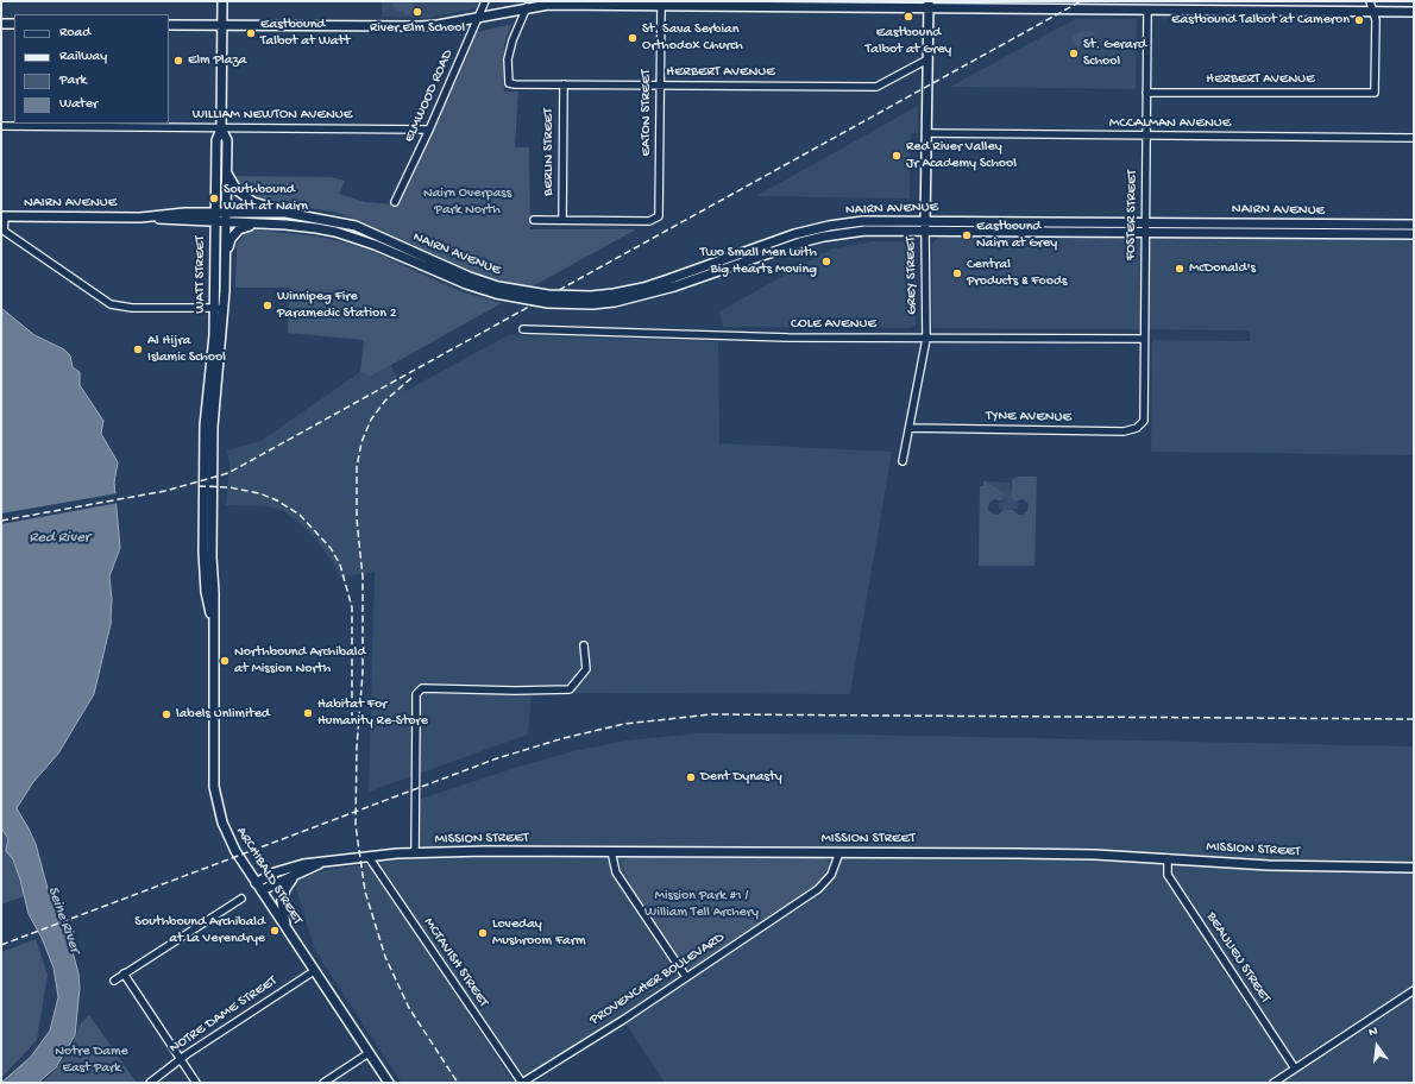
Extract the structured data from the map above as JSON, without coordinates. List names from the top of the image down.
{
  "streets": {
    "main road": [
      "NAIRN AVENUE",
      "WATT STREET",
      "GREY STREET",
      "MISSION STREET",
      "ARCHIBALD STREET"
    ],
    "street": [
      "HERBERT AVENUE",
      "ELMWOOD ROAD",
      "EATON STREET",
      "WILLIAM NEWTON AVENUE",
      "MCCALMAN AVENUE",
      "BERLIN STREET",
      "FOSTER STREET",
      "COLE AVENUE",
      "TYNE AVENUE",
      "BEAULIEU STREET",
      "MCTAVISH STREET",
      "PROVENCHER BOULEVARD",
      "NOTRE DAME STREET"
    ]
  },
  "crossings": [
    ["HERBERT AVENUE", "EATON STREET"],
    ["HERBERT AVENUE", "BERLIN STREET"],
    ["HERBERT AVENUE", "FOSTER STREET"],
    ["HERBERT AVENUE", "GREY STREET"],
    ["ELMWOOD ROAD", "WILLIAM NEWTON AVENUE"],
    ["EATON STREET", "BERLIN STREET"],
    ["WILLIAM NEWTON AVENUE", "WATT STREET"],
    ["MCCALMAN AVENUE", "FOSTER STREET"],
    ["MCCALMAN AVENUE", "GREY STREET"],
    ["NAIRN AVENUE", "FOSTER STREET"],
    ["NAIRN AVENUE", "WATT STREET"],
    ["NAIRN AVENUE", "GREY STREET"],
    ["FOSTER STREET", "COLE AVENUE"],
    ["FOSTER STREET", "TYNE AVENUE"],
    ["WATT STREET", "ARCHIBALD STREET"],
    ["GREY STREET", "COLE AVENUE"],
    ["GREY STREET", "TYNE AVENUE"],
    ["MISSION STREET", "ARCHIBALD STREET"],
    ["MISSION STREET", "BEAULIEU STREET"],
    ["MISSION STREET", "MCTAVISH STREET"],
    ["MISSION STREET", "PROVENCHER BOULEVARD"],
    ["ARCHIBALD STREET", "NOTRE DAME STREET"],
    ["MCTAVISH STREET", "PROVENCHER BOULEVARD"]
  ],
  "water": ["Red River", "Seine River"],
  "parks": ["Nairn Overpass Park North", "Mission Park #1 / William Tell Archery", "Notre Dame East Park"],
  "places": [
    "River Elm School",
    "Eastbound Talbot at Grey",
    "Eastbound Talbot at Cameron",
    "Eastbound Talbot at Watt",
    "St. Sava Serbian Orthodox Church",
    "St. Gerard School",
    "Elm Plaza",
    "Red River Valley Jr Academy School",
    "Southbound Watt at Nairn",
    "Eastbound Nairn at Grey",
    "Two Small Men with Big Hearts Moving",
    "McDonald's",
    "Central Products & Foods",
    "Winnipeg Fire Paramedic Station 2",
    "Al Hijra Islamic School",
    "Northbound Archibald at Mission North",
    "Habitat For Humanity Re-Store",
    "labels Unlimited",
    "Dent Dynasty",
    "Southbound Archibald at La Verendrye",
    "Loveday Mushroom Farm"
  ],
  "legend": [
    "Road",
    "Railway",
    "Park",
    "Water"
  ],
  "north": "top"
}
